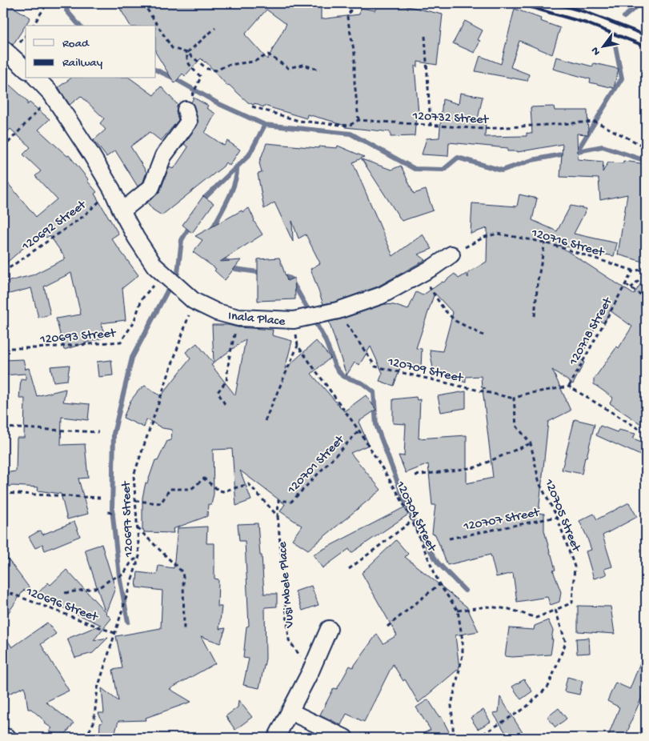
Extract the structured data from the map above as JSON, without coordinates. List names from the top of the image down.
{
  "streets": {
    "street": ["Inala Place"],
    "path": [
      "120732 Street",
      "120692 Street",
      "120716 Street",
      "120718 Street",
      "120693 Street",
      "120709 Street",
      "120701 Street",
      "120705 Street",
      "120704 Street",
      "120707 Street",
      "120697 Street",
      "Vusi Mbele Place",
      "120696 Street"
    ]
  },
  "crossings": [
    ["120692 Street", "Inala Place"],
    ["120716 Street", "Inala Place"],
    ["120716 Street", "120718 Street"],
    ["Inala Place", "120693 Street"],
    ["Inala Place", "120709 Street"],
    ["Inala Place", "120704 Street"],
    ["Inala Place", "120697 Street"],
    ["120709 Street", "120705 Street"],
    ["120701 Street", "120704 Street"],
    ["120701 Street", "Vusi Mbele Place"],
    ["120705 Street", "120707 Street"],
    ["120697 Street", "120696 Street"]
  ],
  "legend": ["Road", "Railway"],
  "north": "bottom left"
}
